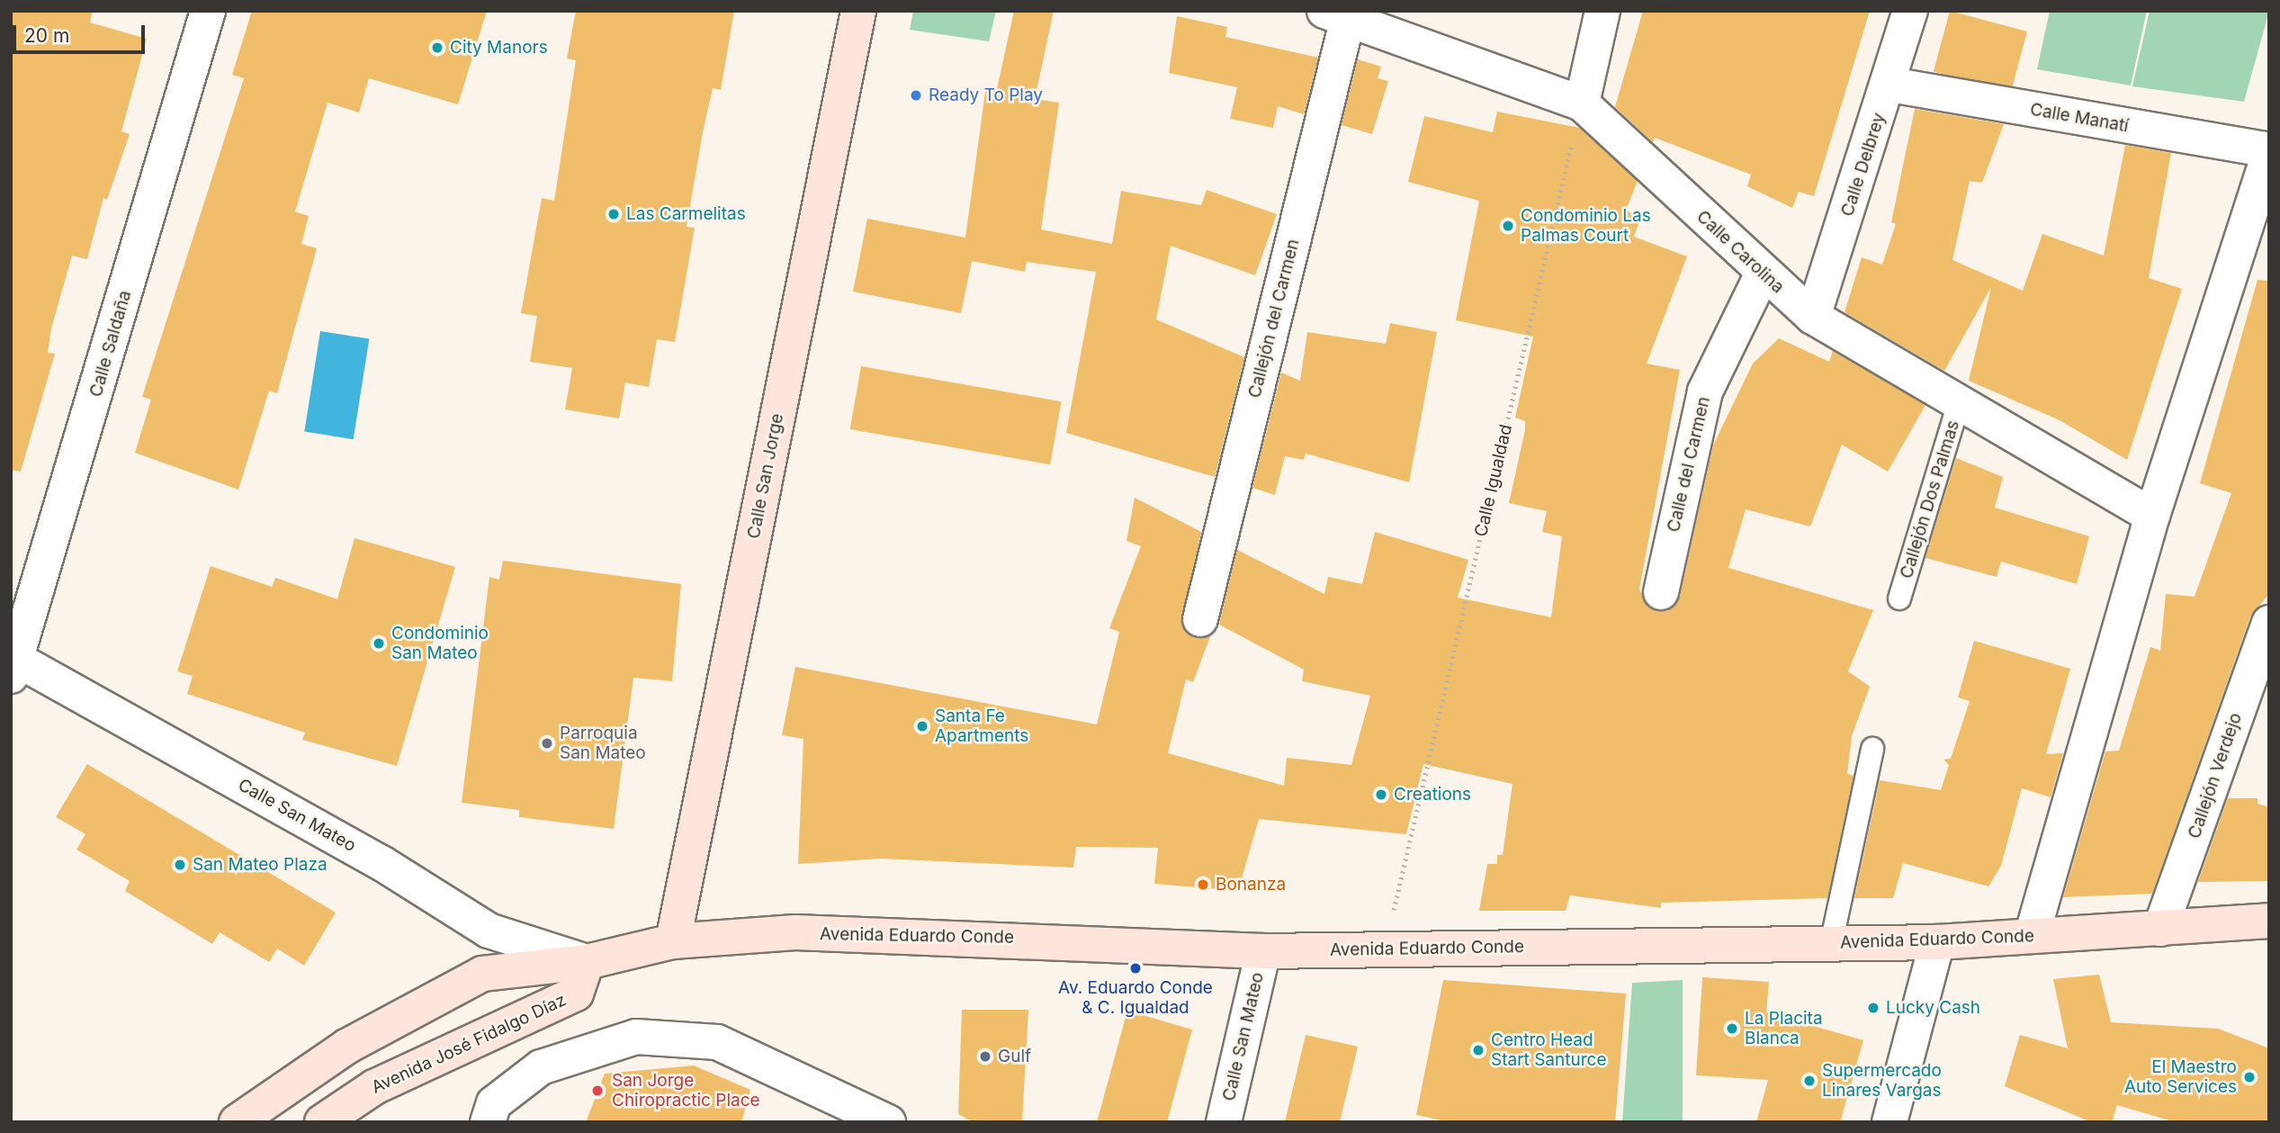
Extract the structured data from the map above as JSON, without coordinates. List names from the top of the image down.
{
  "streets": {
    "street": [
      "Calle Manatí",
      "Calle Delbrey",
      "Calle Carolina",
      "Callejón del Carmen",
      "Calle Saldaña",
      "Calle del Carmen",
      "Calle San Jorge",
      "Callejón Verdejo",
      "Calle San Mateo",
      "Avenida Eduardo Conde",
      "Avenida José Fidalgo Díaz"
    ],
    "lane": ["Callejón Dos Palmas"],
    "path": ["Calle Igualdad"]
  },
  "crossings": [
    ["Calle Manatí", "Calle Delbrey"],
    ["Calle Delbrey", "Calle Carolina"],
    ["Calle Carolina", "Callejón del Carmen"],
    ["Calle Carolina", "Calle del Carmen"],
    ["Calle Carolina", "Calle Igualdad"],
    ["Calle Carolina", "Callejón Dos Palmas"],
    ["Calle Saldaña", "Calle San Mateo"],
    ["Calle San Jorge", "Avenida Eduardo Conde"],
    ["Calle Igualdad", "Avenida Eduardo Conde"],
    ["Callejón Verdejo", "Avenida Eduardo Conde"],
    ["Calle San Mateo", "Avenida Eduardo Conde"],
    ["Calle San Mateo", "Avenida José Fidalgo Díaz"],
    ["Avenida Eduardo Conde", "Avenida José Fidalgo Díaz"]
  ],
  "places": [
    "City Manors",
    "Ready To Play",
    "Las Carmelitas",
    "Condominio Las Palmas Court",
    "Condominio San Mateo",
    "Santa Fe Apartments",
    "Parroquia San Mateo",
    "Creations",
    "San Mateo Plaza",
    "Bonanza",
    "Av. Eduardo Conde & C. Igualdad",
    "Lucky Cash",
    "La Placita Blanca",
    "Centro Head Start Santurce",
    "Gulf",
    "El Maestro Auto Services",
    "Supermercado Linares Vargas",
    "San Jorge Chiropractic Place"
  ],
  "scale_bar": "20 m"
}
